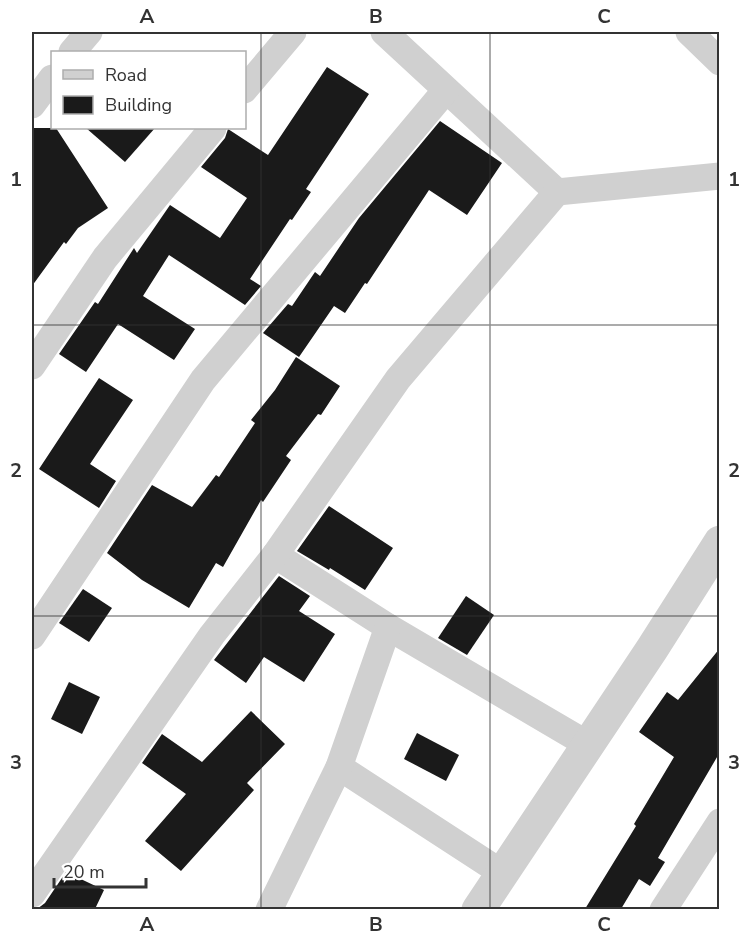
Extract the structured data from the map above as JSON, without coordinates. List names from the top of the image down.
{
  "legend": ["Road", "Building"],
  "scale_bar": "20 m",
  "grid": {
    "columns": ["A", "B", "C"],
    "rows": ["1", "2", "3"]
  }
}
